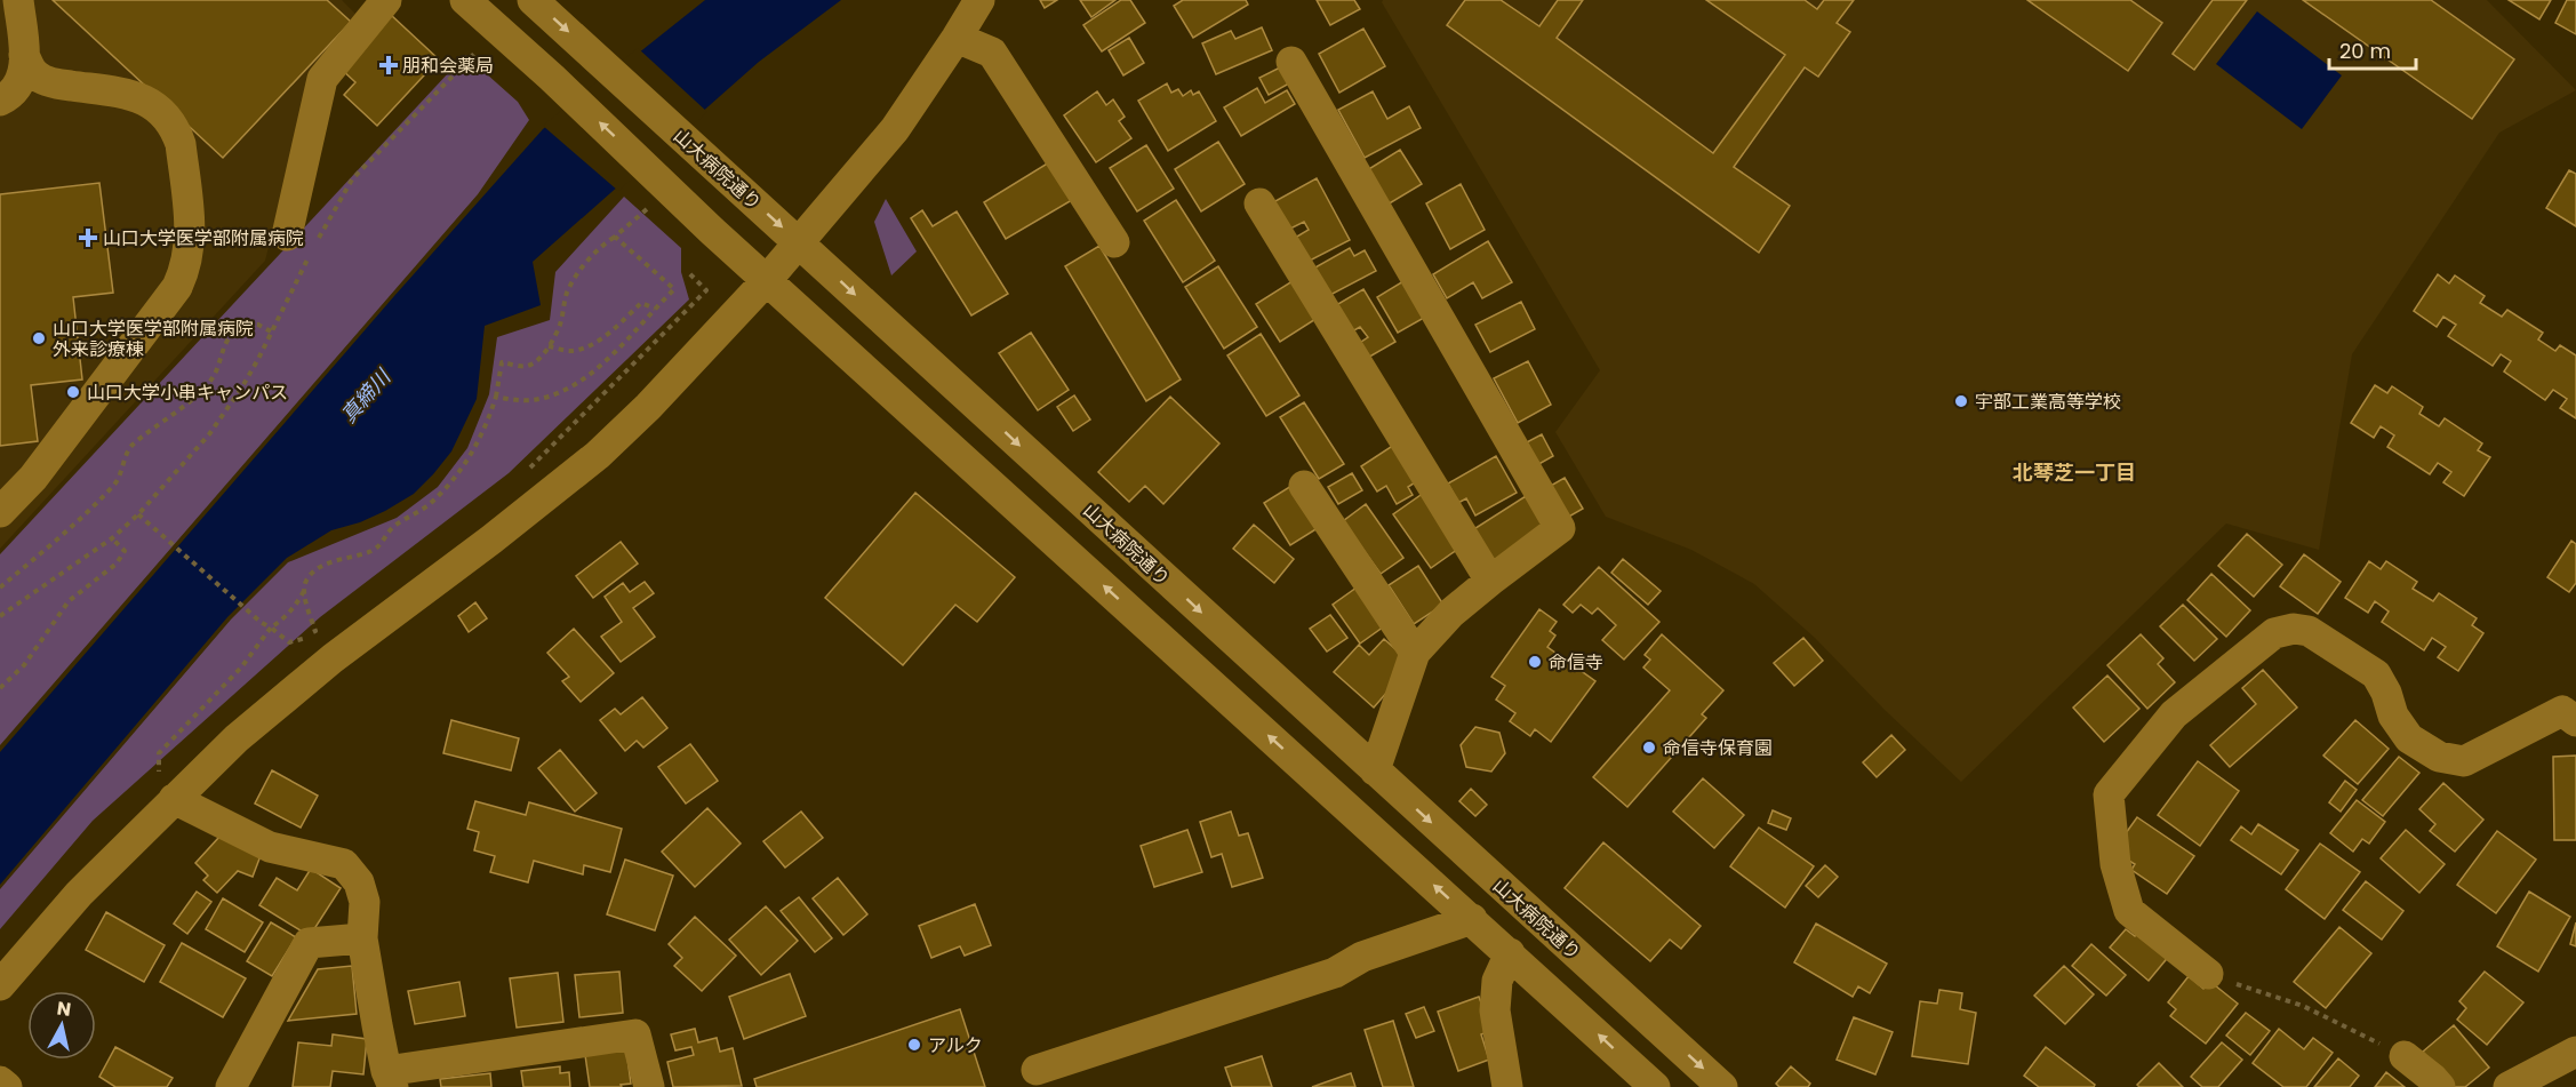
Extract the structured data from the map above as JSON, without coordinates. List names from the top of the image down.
{
  "streets": {
    "street": ["山大病院通り"]
  },
  "districts": ["北琴芝一丁目"],
  "water": ["真締川"],
  "places": {
    "health": ["朋和会薬局", "山口大学医学部附属病院"],
    "other": [
      "山口大学医学部附属病院 外来診療棟",
      "山口大学小串キャンパス",
      "宇部工業高等学校",
      "命信寺",
      "命信寺保育園",
      "アルク"
    ]
  },
  "scale_bar": "20 m",
  "north": "top"
}
